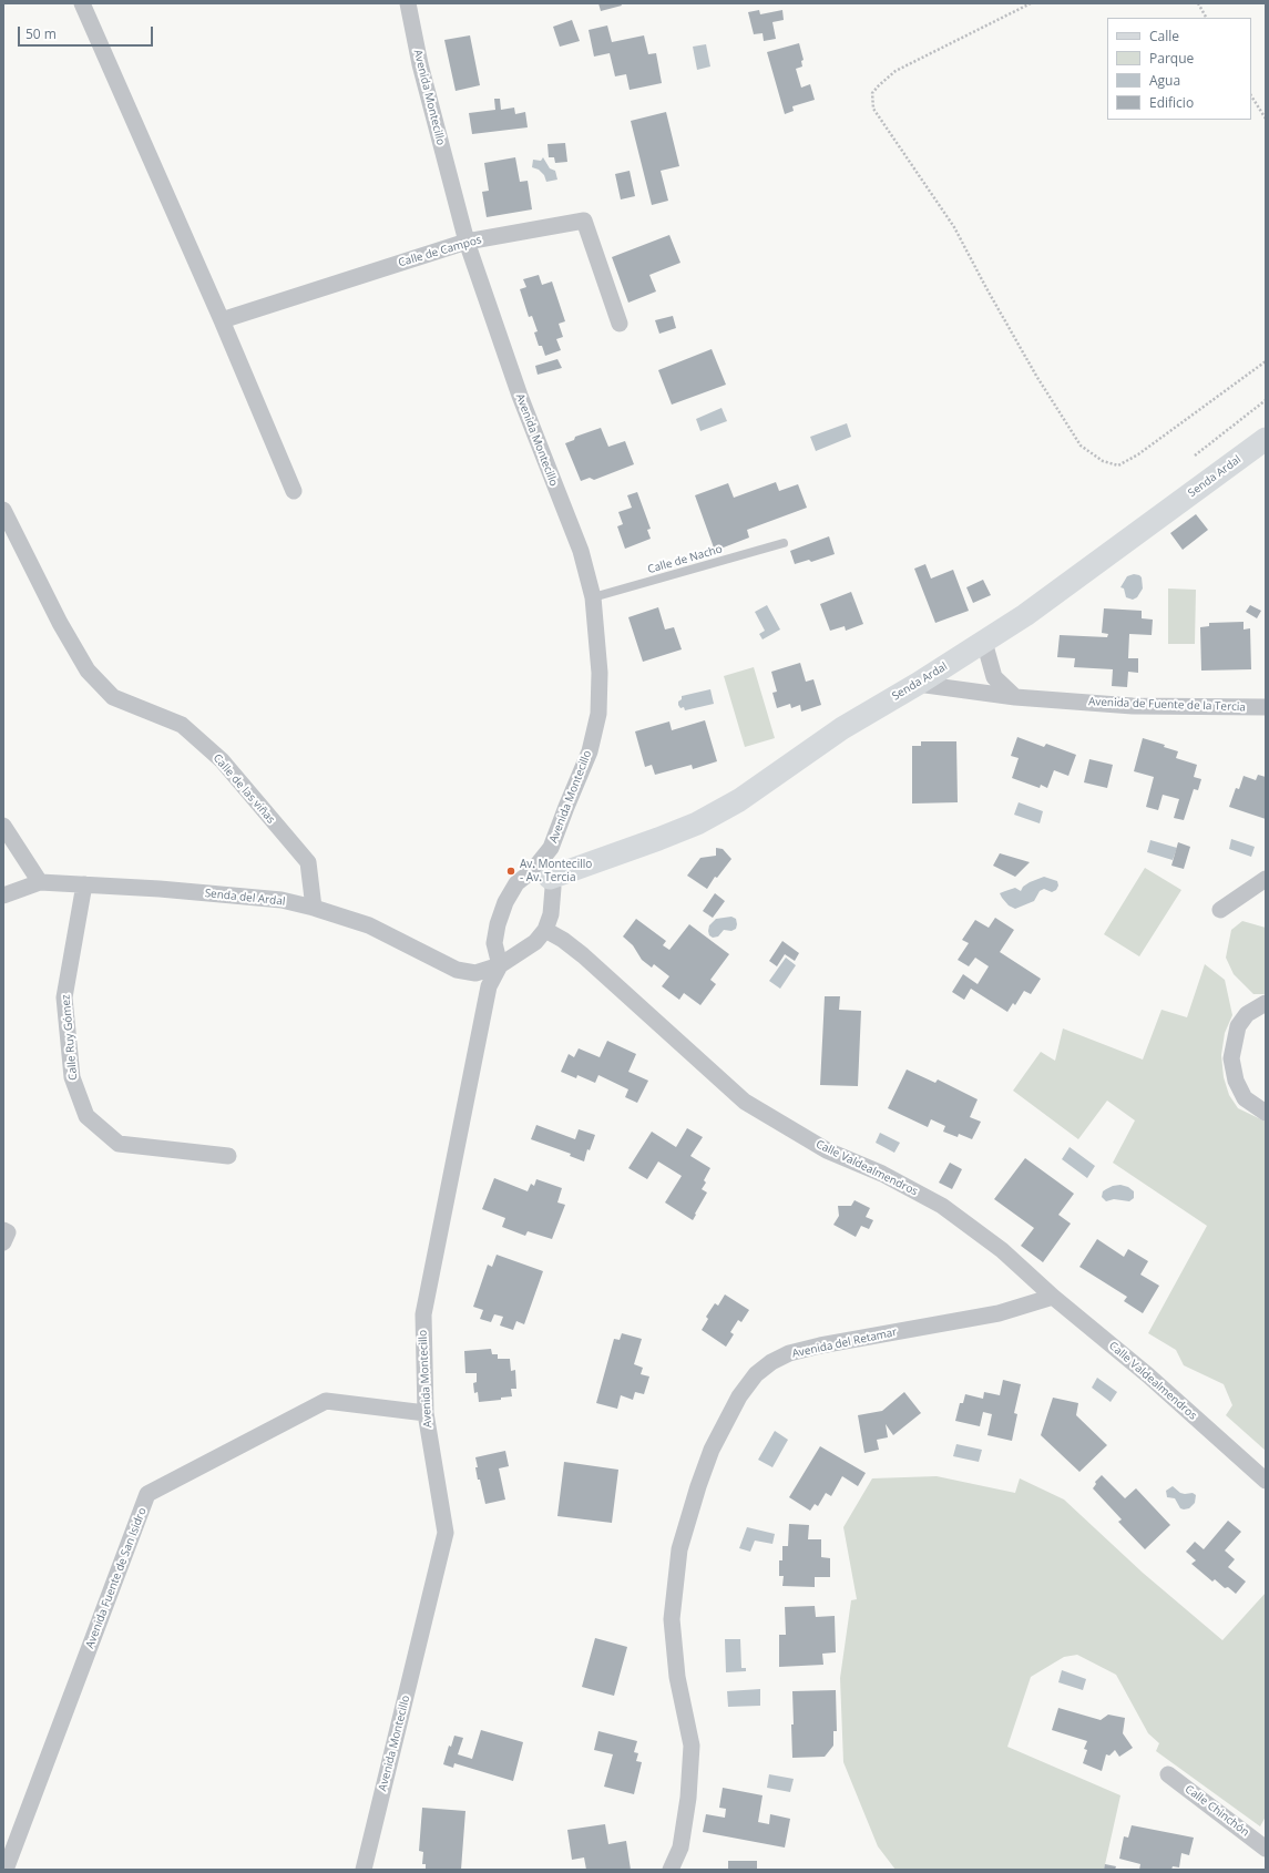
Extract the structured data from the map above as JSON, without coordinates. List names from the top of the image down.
{
  "streets": {
    "main road": ["Senda Ardal"],
    "street": [
      "Avenida Montecillo",
      "Calle de Campos",
      "Avenida de Fuente de la Tercia",
      "Calle de las viñas",
      "Senda del Ardal",
      "Calle Ruy Gómez",
      "Calle Valdealmendros",
      "Avenida del Retamar",
      "Avenida Fuente de San Isidro",
      "Calle Chinchón"
    ],
    "lane": ["Calle de Nacho"]
  },
  "crossings": [
    ["Avenida Montecillo", "Calle de Campos"],
    ["Avenida Montecillo", "Senda Ardal"],
    ["Avenida Montecillo", "Calle de Nacho"],
    ["Avenida Montecillo", "Senda del Ardal"],
    ["Avenida Montecillo", "Avenida Fuente de San Isidro"],
    ["Senda Ardal", "Avenida de Fuente de la Tercia"],
    ["Calle de las viñas", "Senda del Ardal"],
    ["Senda del Ardal", "Calle Ruy Gómez"],
    ["Calle Valdealmendros", "Avenida del Retamar"]
  ],
  "places": ["Av. Montecillo - Av. Tercia"],
  "legend": [
    "Calle",
    "Parque",
    "Agua",
    "Edificio"
  ],
  "scale_bar": "50 m"
}
